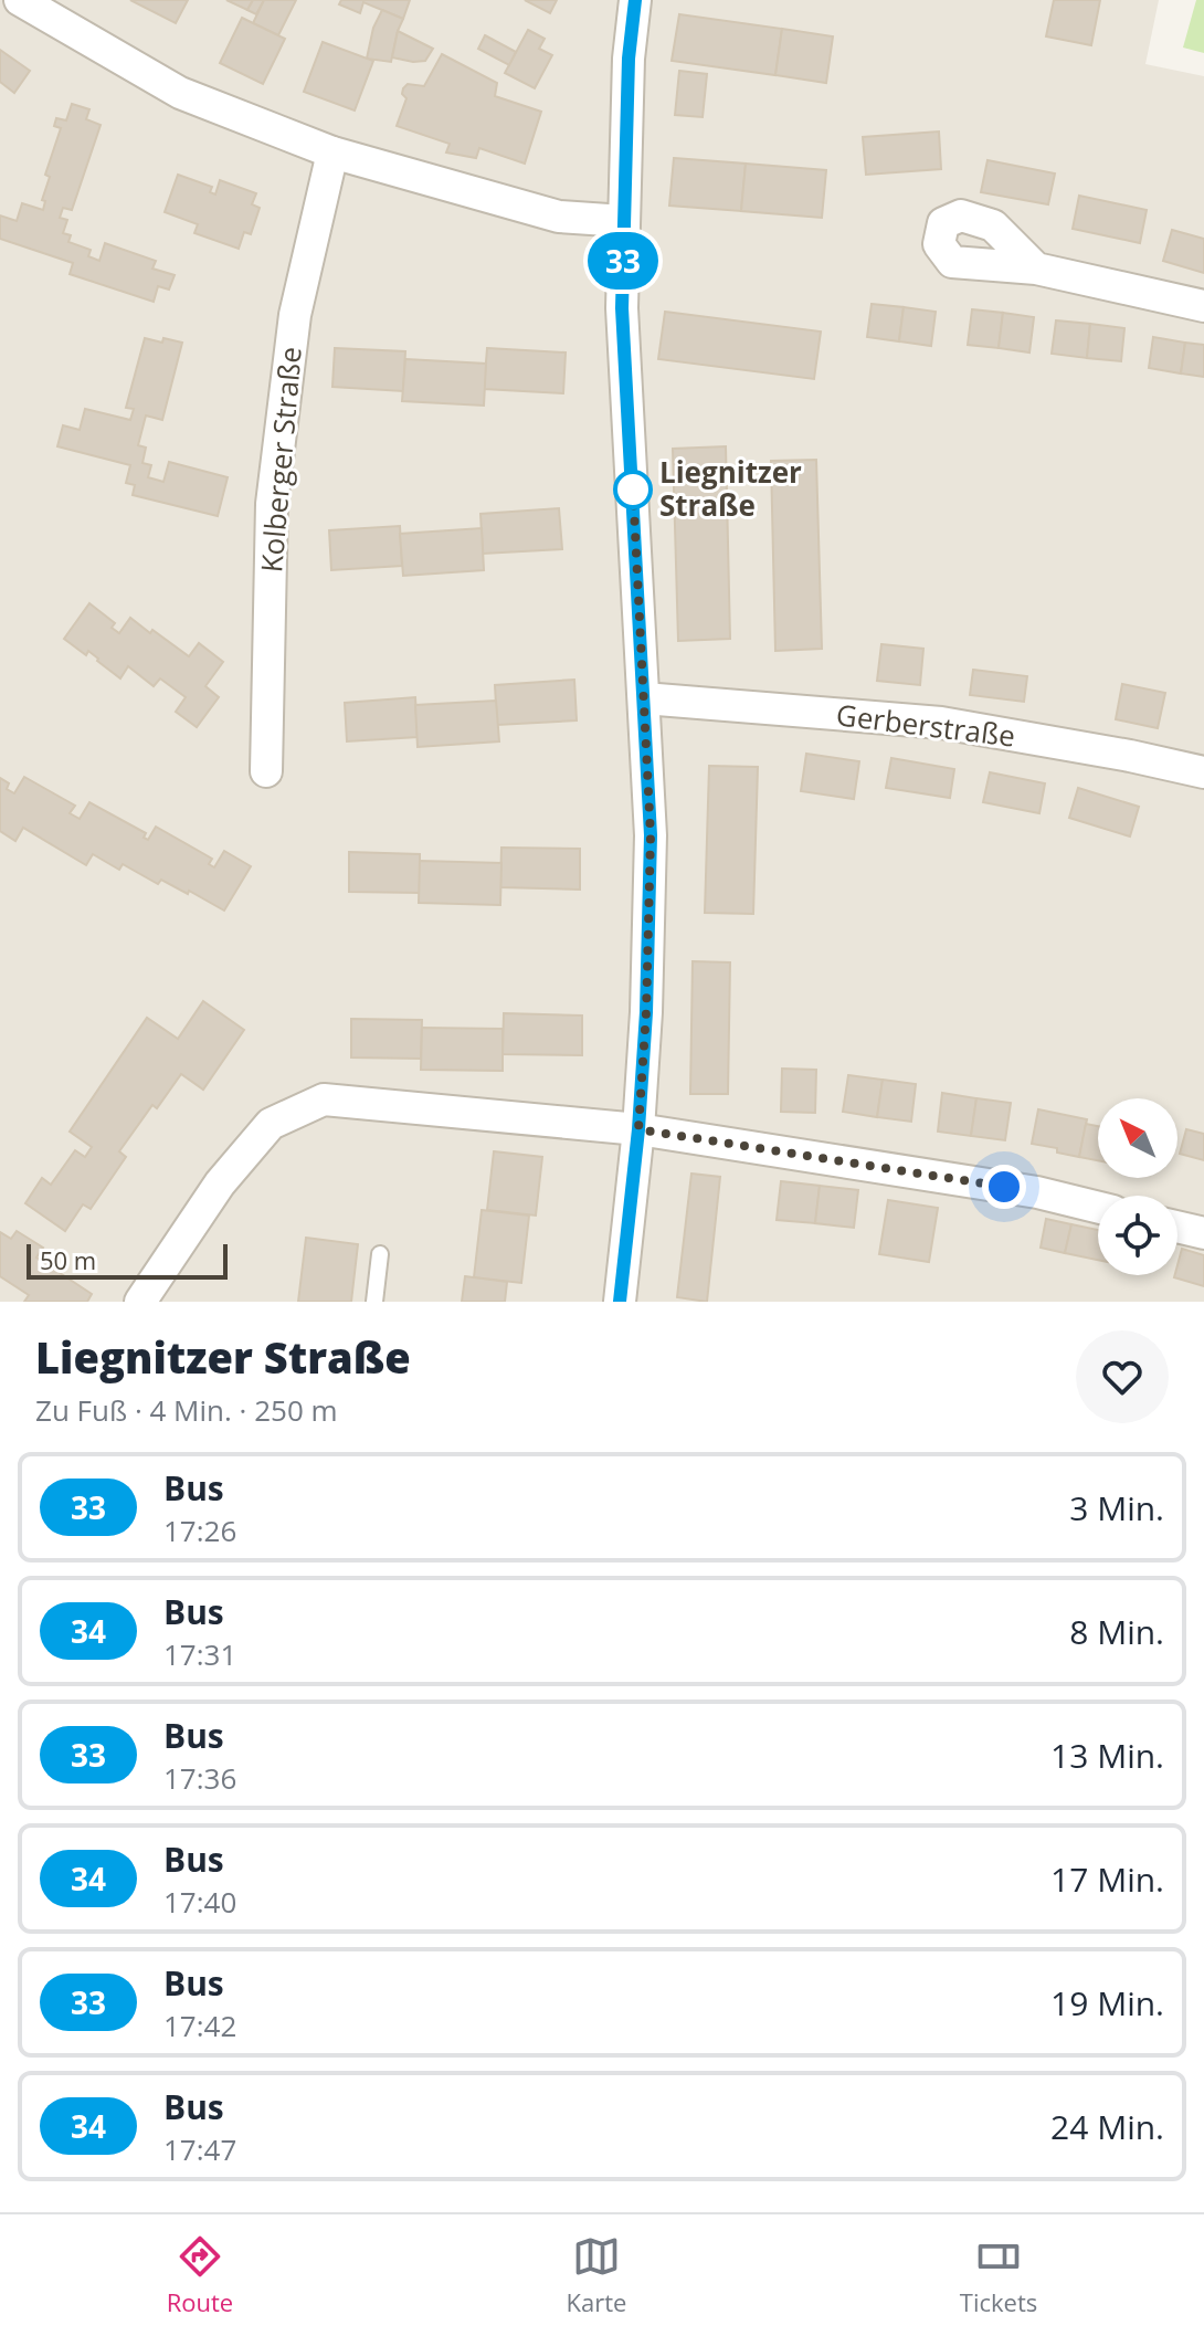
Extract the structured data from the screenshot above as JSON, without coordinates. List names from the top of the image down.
{
  "streets": {
    "street": ["Kolberger Straße", "Gerberstraße"]
  },
  "places": ["Liegnitzer Straße"],
  "lines": ["bus line 33"],
  "scale_bar": "50 m",
  "north": "top left",
  "page": {
    "on_map": "33",
    "scale": "50 m",
    "heading": ["Liegnitzer Straße", "Zu Fuß · 4 Min. · 250 m"],
    "list": [
      {
        "mark": "33",
        "name": "Bus",
        "note": "17:26",
        "value": "3 Min."
      },
      {
        "mark": "34",
        "name": "Bus",
        "note": "17:31",
        "value": "8 Min."
      },
      {
        "mark": "33",
        "name": "Bus",
        "note": "17:36",
        "value": "13 Min."
      },
      {
        "mark": "34",
        "name": "Bus",
        "note": "17:40",
        "value": "17 Min."
      },
      {
        "mark": "33",
        "name": "Bus",
        "note": "17:42",
        "value": "19 Min."
      },
      {
        "mark": "34",
        "name": "Bus",
        "note": "17:47",
        "value": "24 Min."
      }
    ],
    "tabs": ["Route", "Karte", "Tickets"]
  }
}
